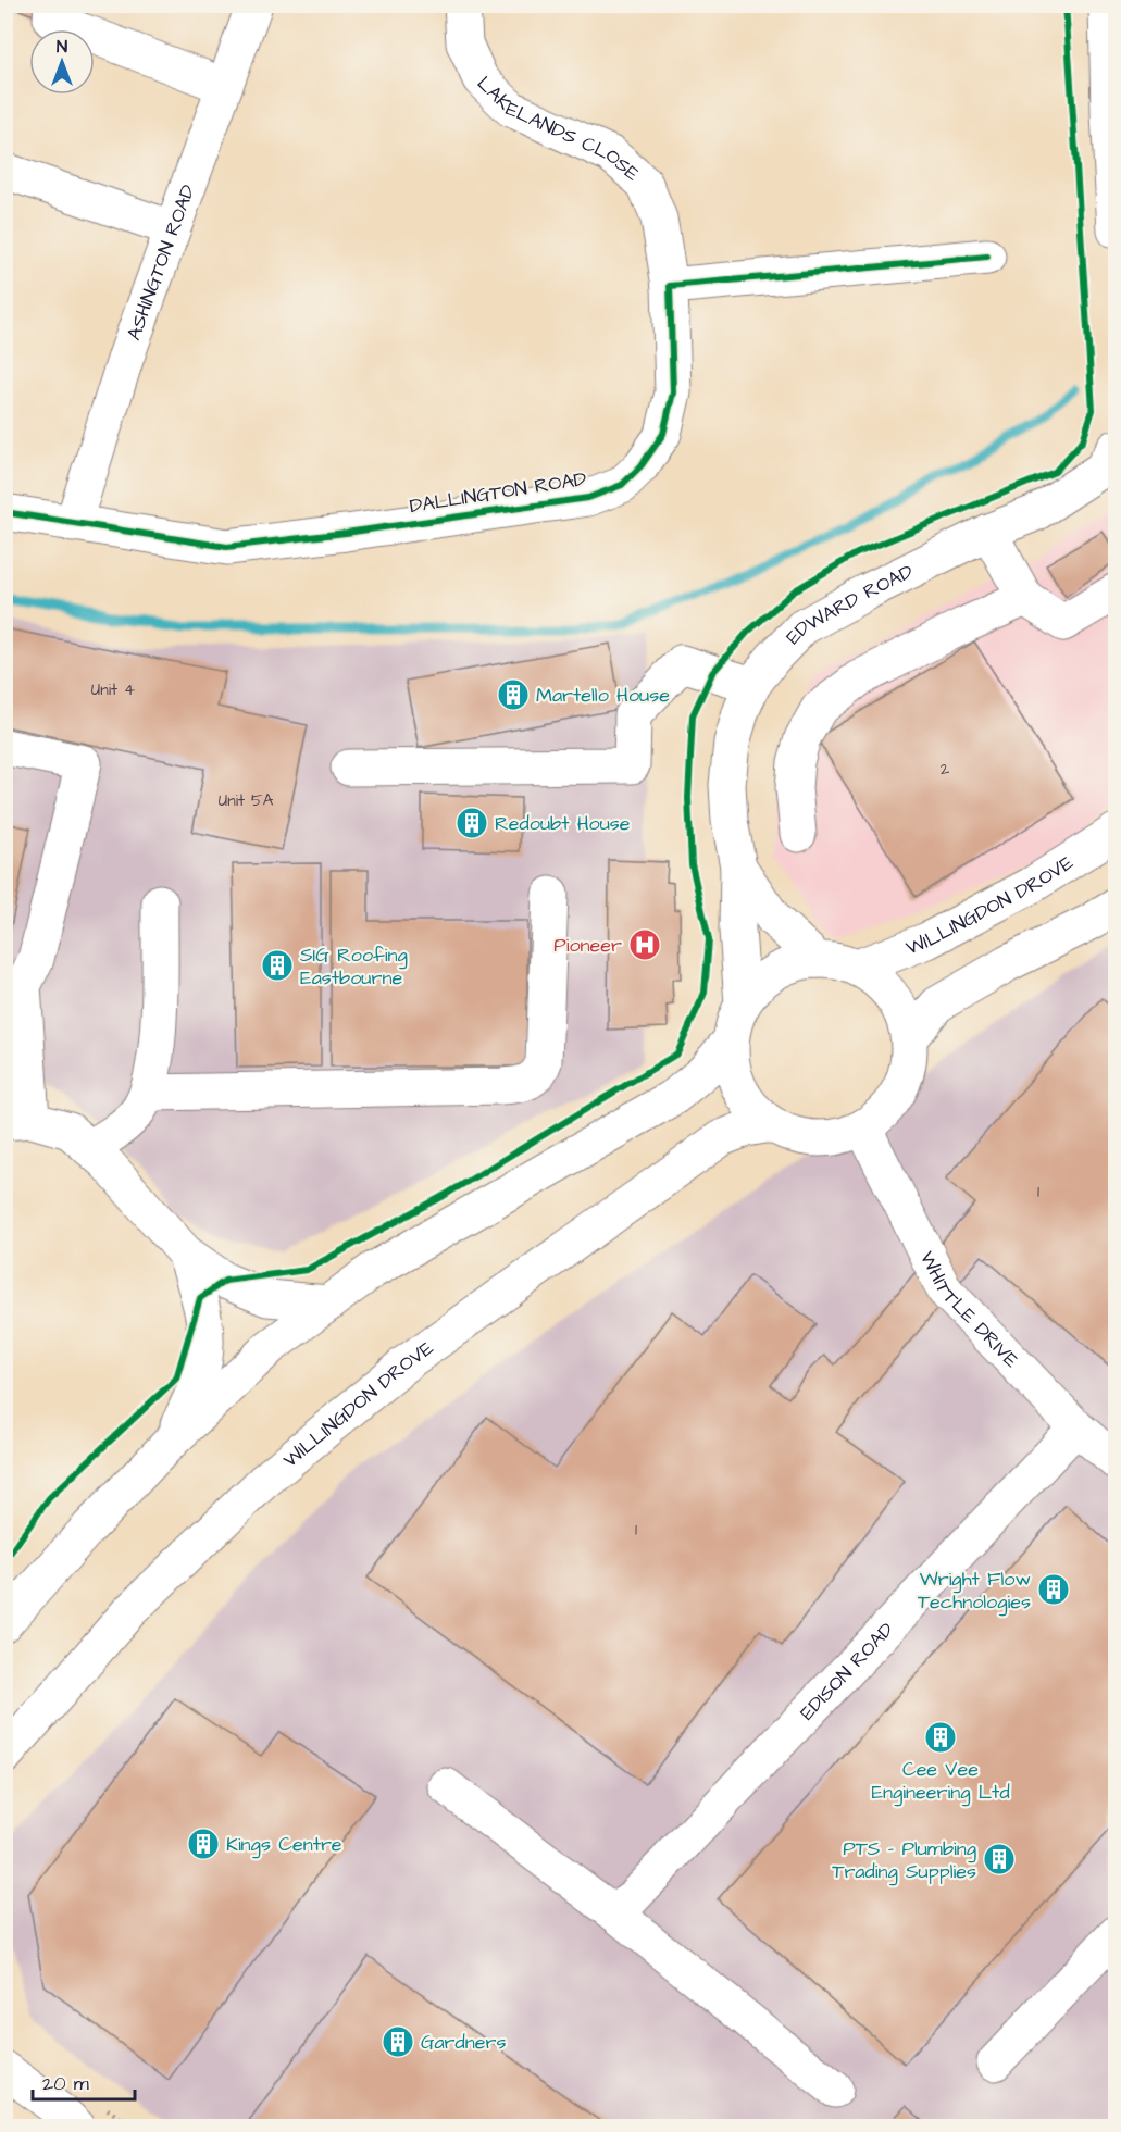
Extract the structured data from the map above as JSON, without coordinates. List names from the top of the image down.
{
  "streets": {
    "street": [
      "LAKELANDS CLOSE",
      "ASHINGTON ROAD",
      "DALLINGTON ROAD",
      "EDWARD ROAD",
      "WILLINGDON DROVE",
      "WHITTLE DRIVE",
      "EDISON ROAD"
    ]
  },
  "crossings": [
    ["LAKELANDS CLOSE", "DALLINGTON ROAD"],
    ["ASHINGTON ROAD", "DALLINGTON ROAD"],
    ["EDWARD ROAD", "WILLINGDON DROVE"],
    ["EDWARD ROAD", "WHITTLE DRIVE"],
    ["WILLINGDON DROVE", "WHITTLE DRIVE"],
    ["WHITTLE DRIVE", "EDISON ROAD"]
  ],
  "places": {
    "building": [
      "Martello House",
      "Redoubt House",
      "SIG Roofing Eastbourne",
      "Wright Flow Technologies",
      "Cee Vee Engineering Ltd",
      "Kings Centre",
      "PTS - Plumbing Trading Supplies",
      "Gardners"
    ],
    "hospital": ["Pioneer"]
  },
  "house_numbers": [
    "Unit 4",
    "2",
    "Unit 5A",
    "1",
    "1"
  ],
  "scale_bar": "20 m",
  "north": "top"
}
